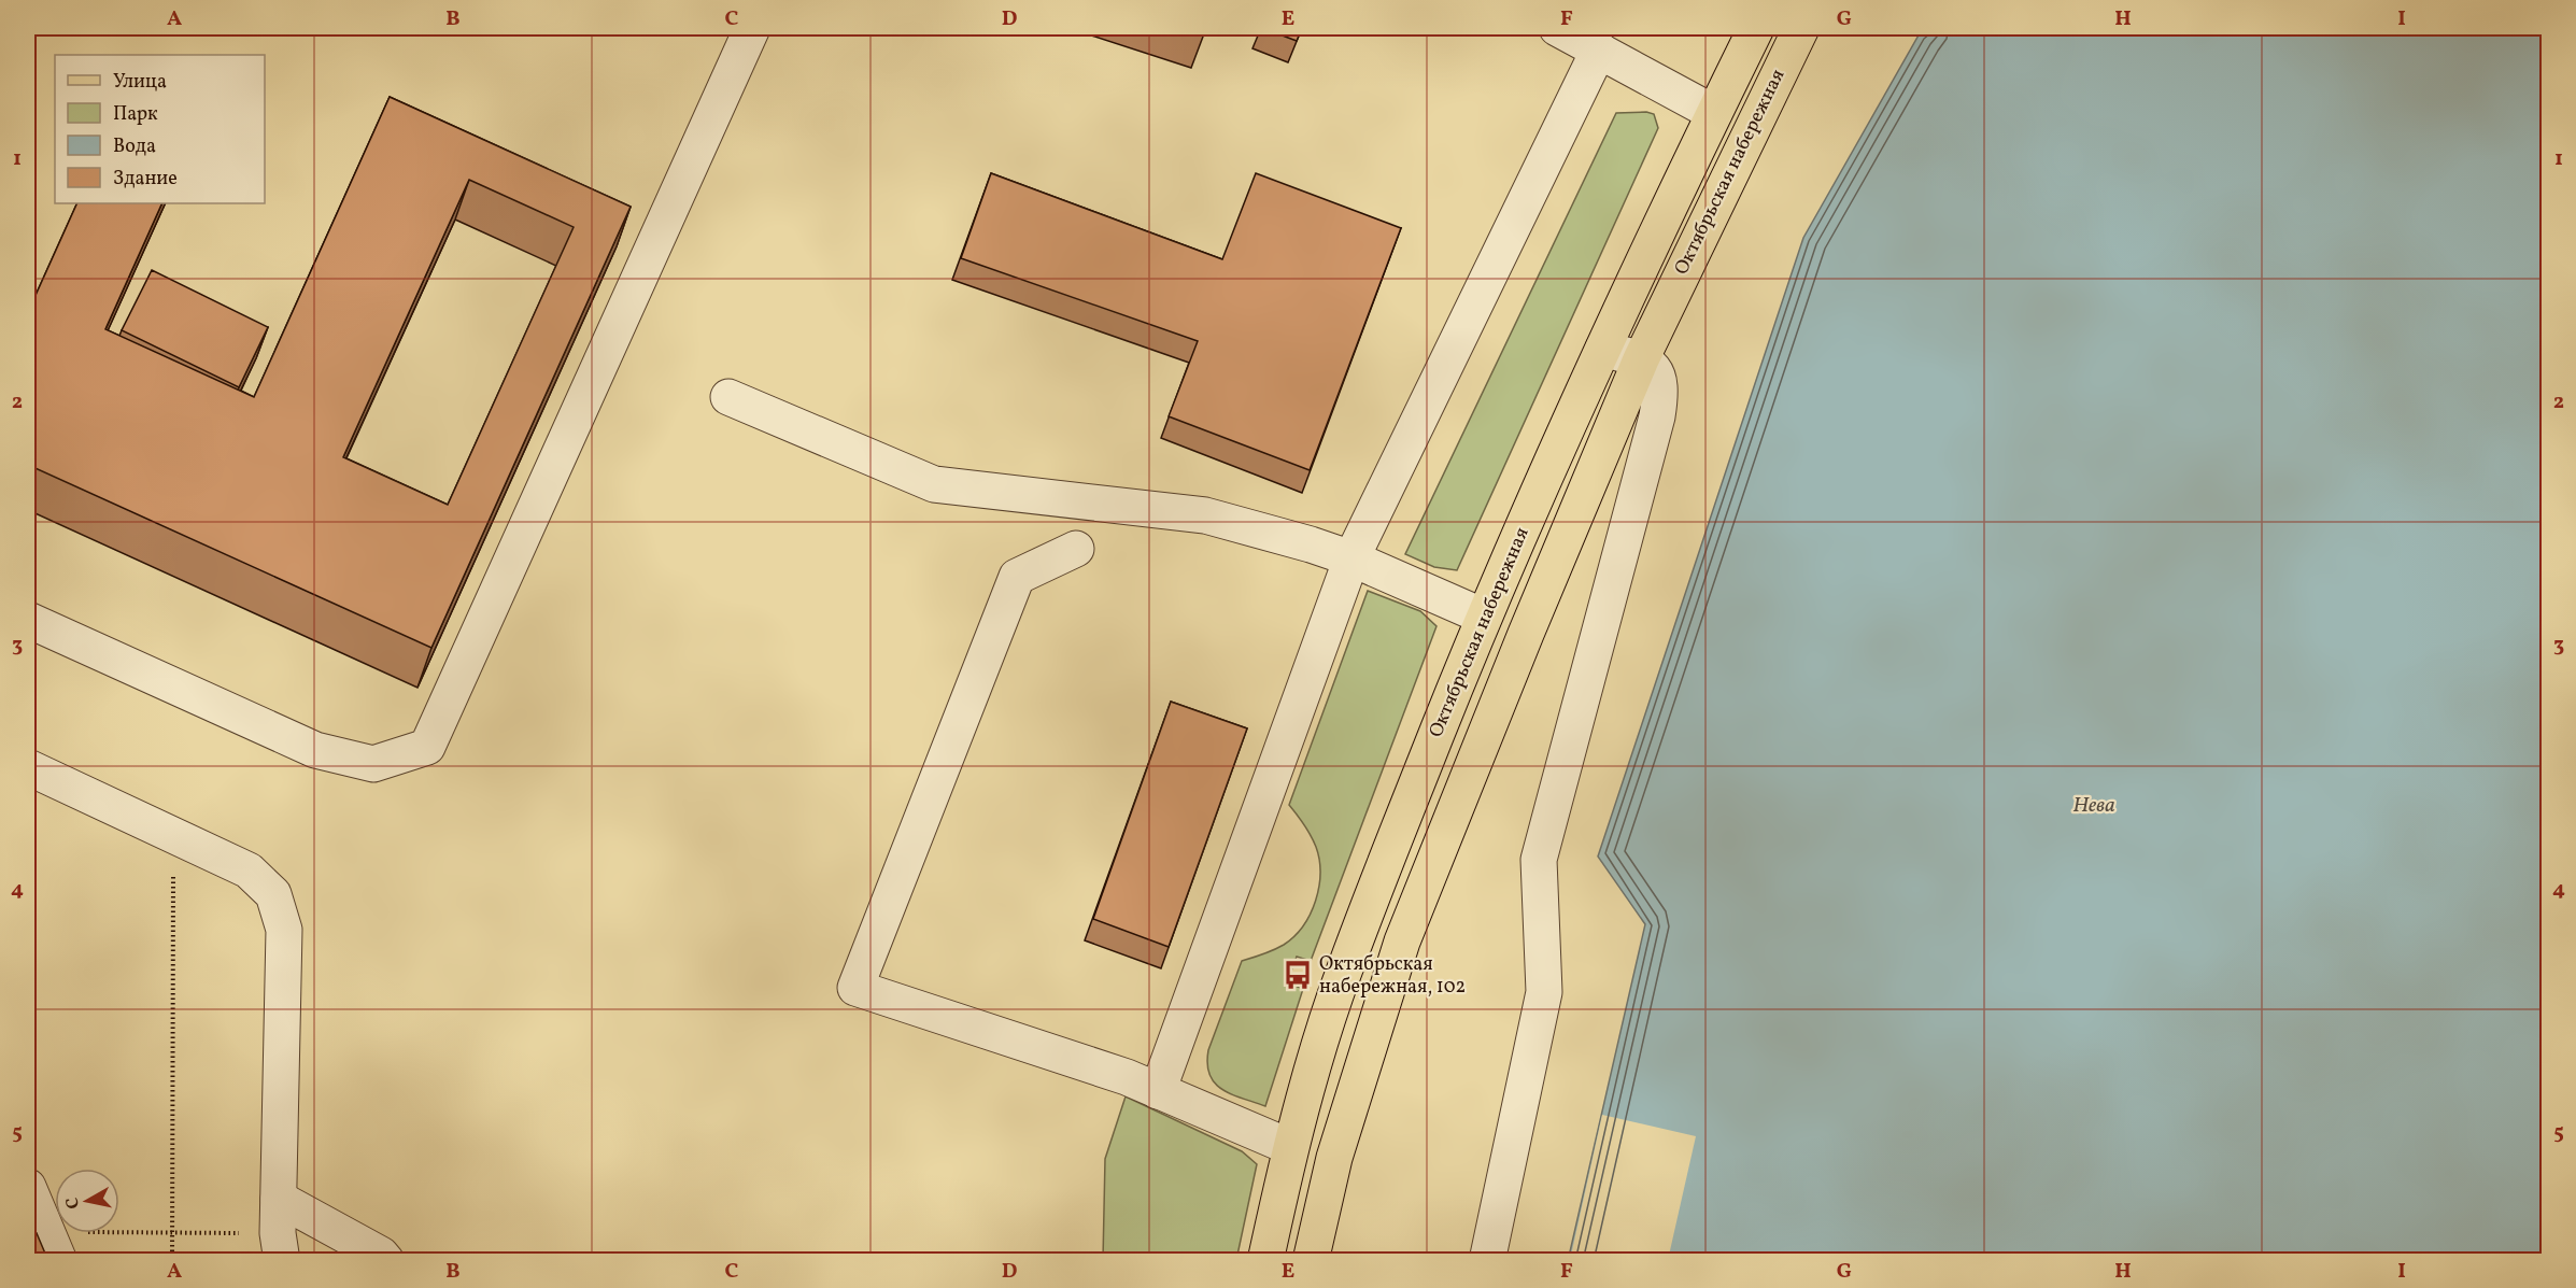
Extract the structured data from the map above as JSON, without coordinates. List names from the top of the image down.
{
  "streets": {
    "main road": ["Октябрьская набережная"]
  },
  "water": ["Нева"],
  "places": {
    "bus stop": ["Октябрьская набережная, 102"]
  },
  "legend": [
    "Улица",
    "Парк",
    "Вода",
    "Здание"
  ],
  "north": "left",
  "grid": {
    "columns": [
      "A",
      "B",
      "C",
      "D",
      "E",
      "F",
      "G",
      "H",
      "I"
    ],
    "rows": [
      "1",
      "2",
      "3",
      "4",
      "5"
    ]
  }
}
